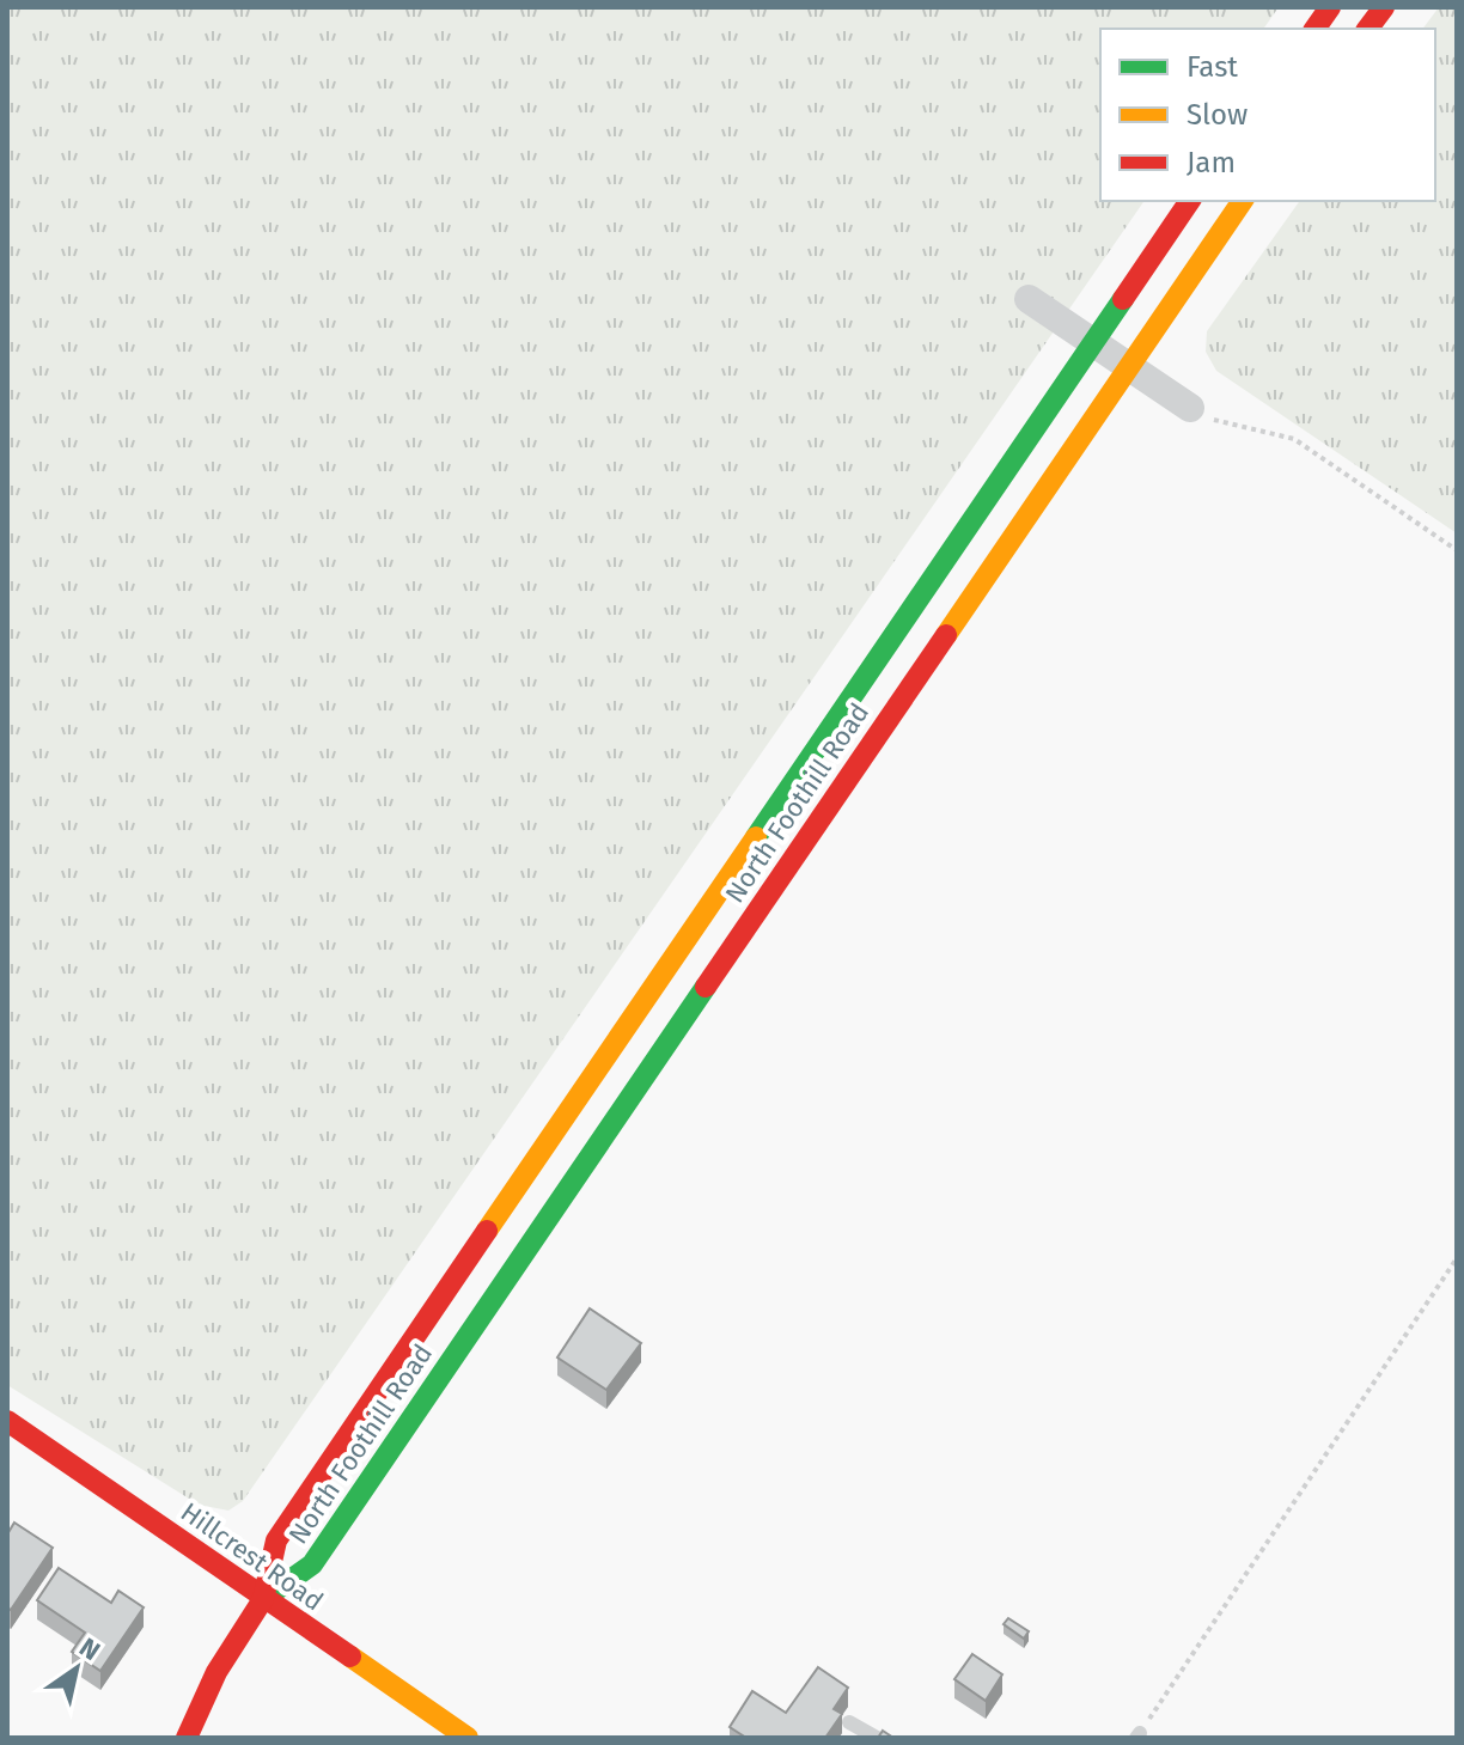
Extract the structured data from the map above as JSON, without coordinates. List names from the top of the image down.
{
  "streets": {
    "main road": ["North Foothill Road", "Hillcrest Road"]
  },
  "crossings": [
    ["North Foothill Road", "Hillcrest Road"]
  ],
  "legend": ["Fast", "Slow", "Jam"],
  "north": "top right"
}
